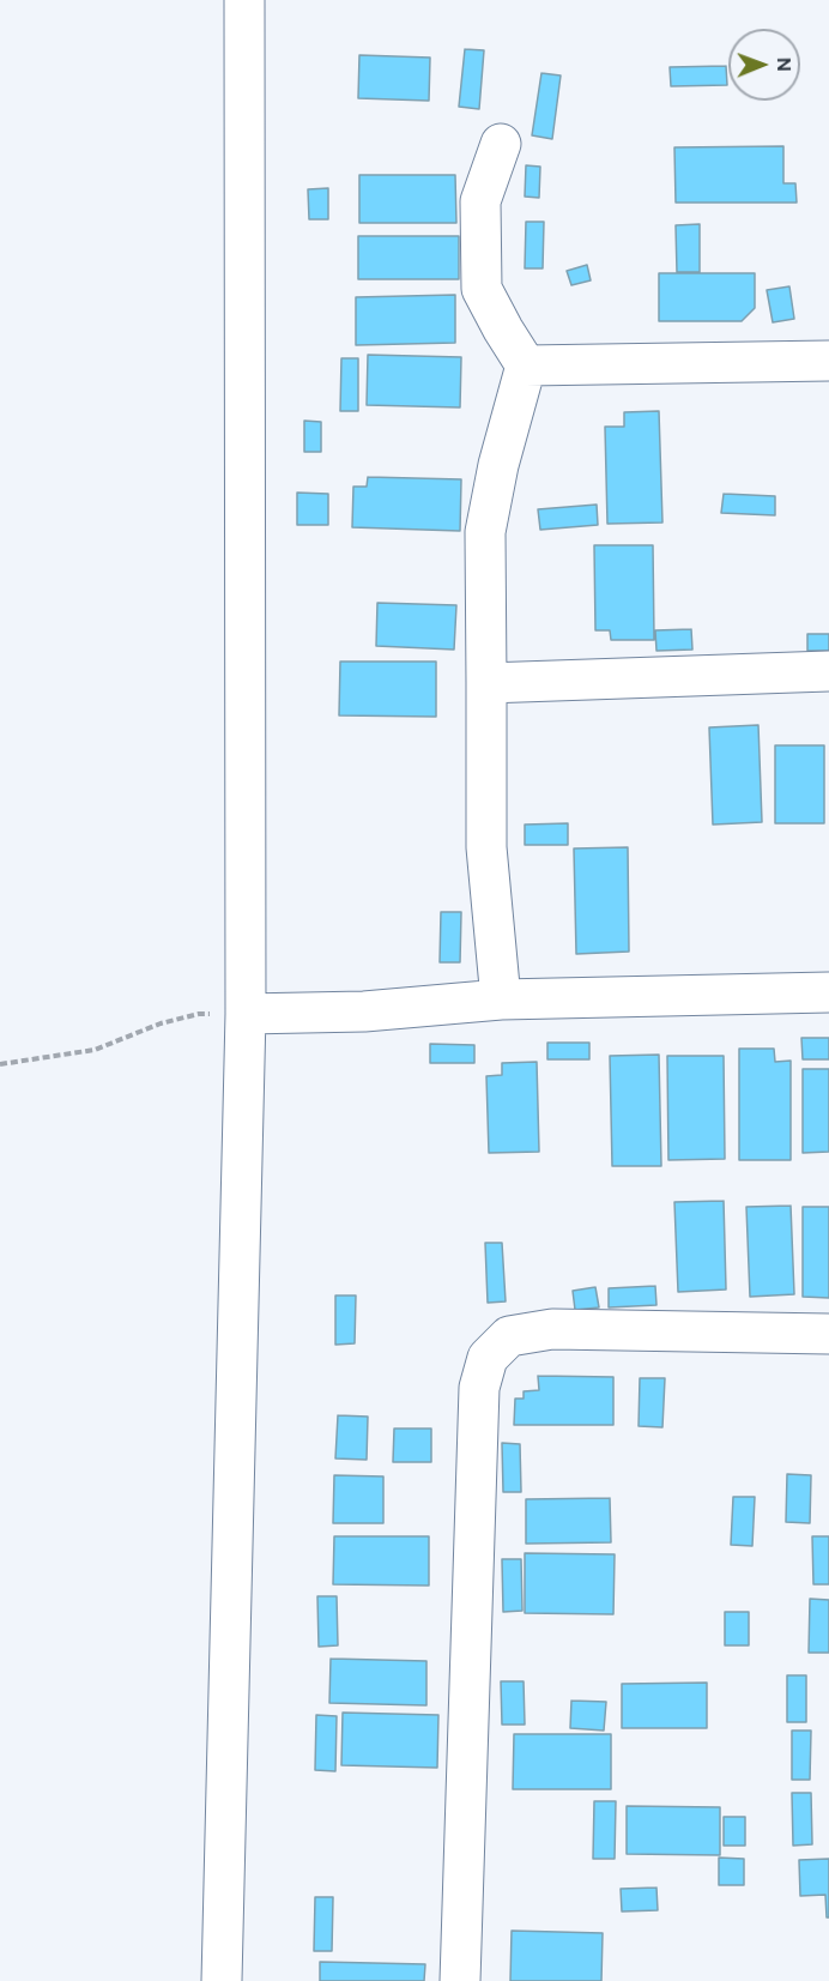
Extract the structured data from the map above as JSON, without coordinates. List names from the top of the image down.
{
  "north": "right"
}
